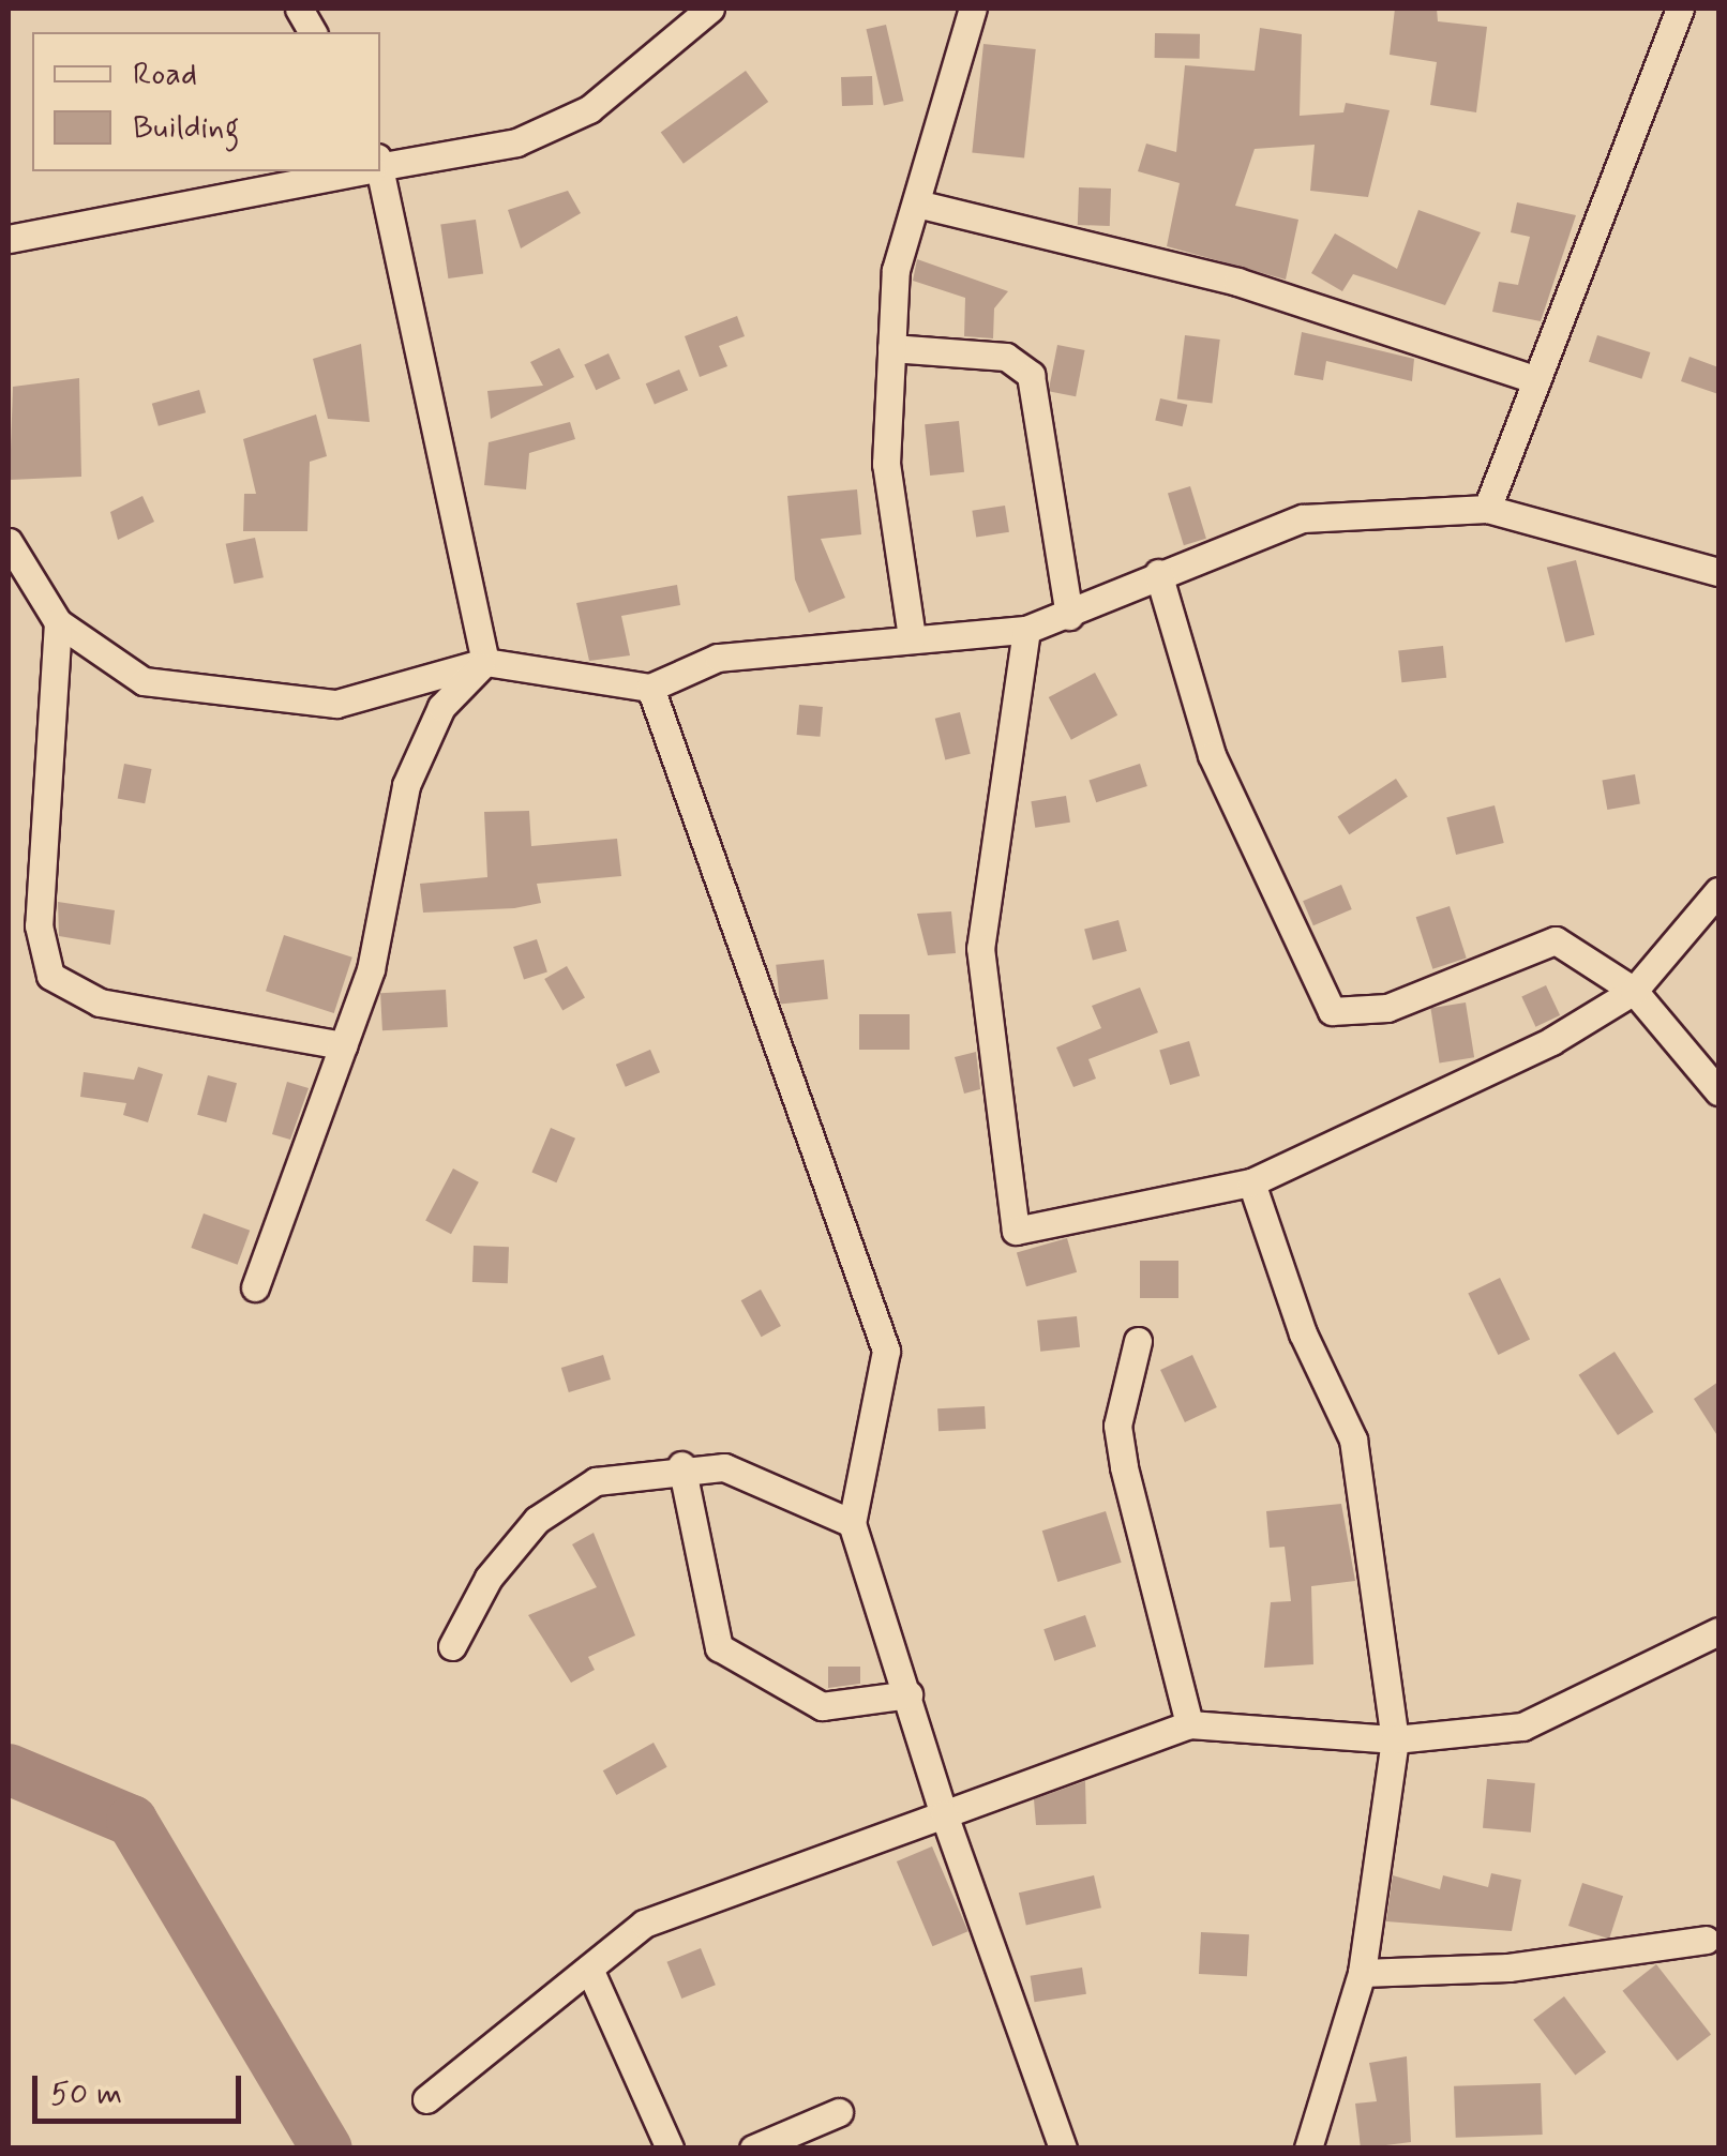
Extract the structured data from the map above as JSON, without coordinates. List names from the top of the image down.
{
  "legend": ["Road", "Building"],
  "scale_bar": "50 m"
}
